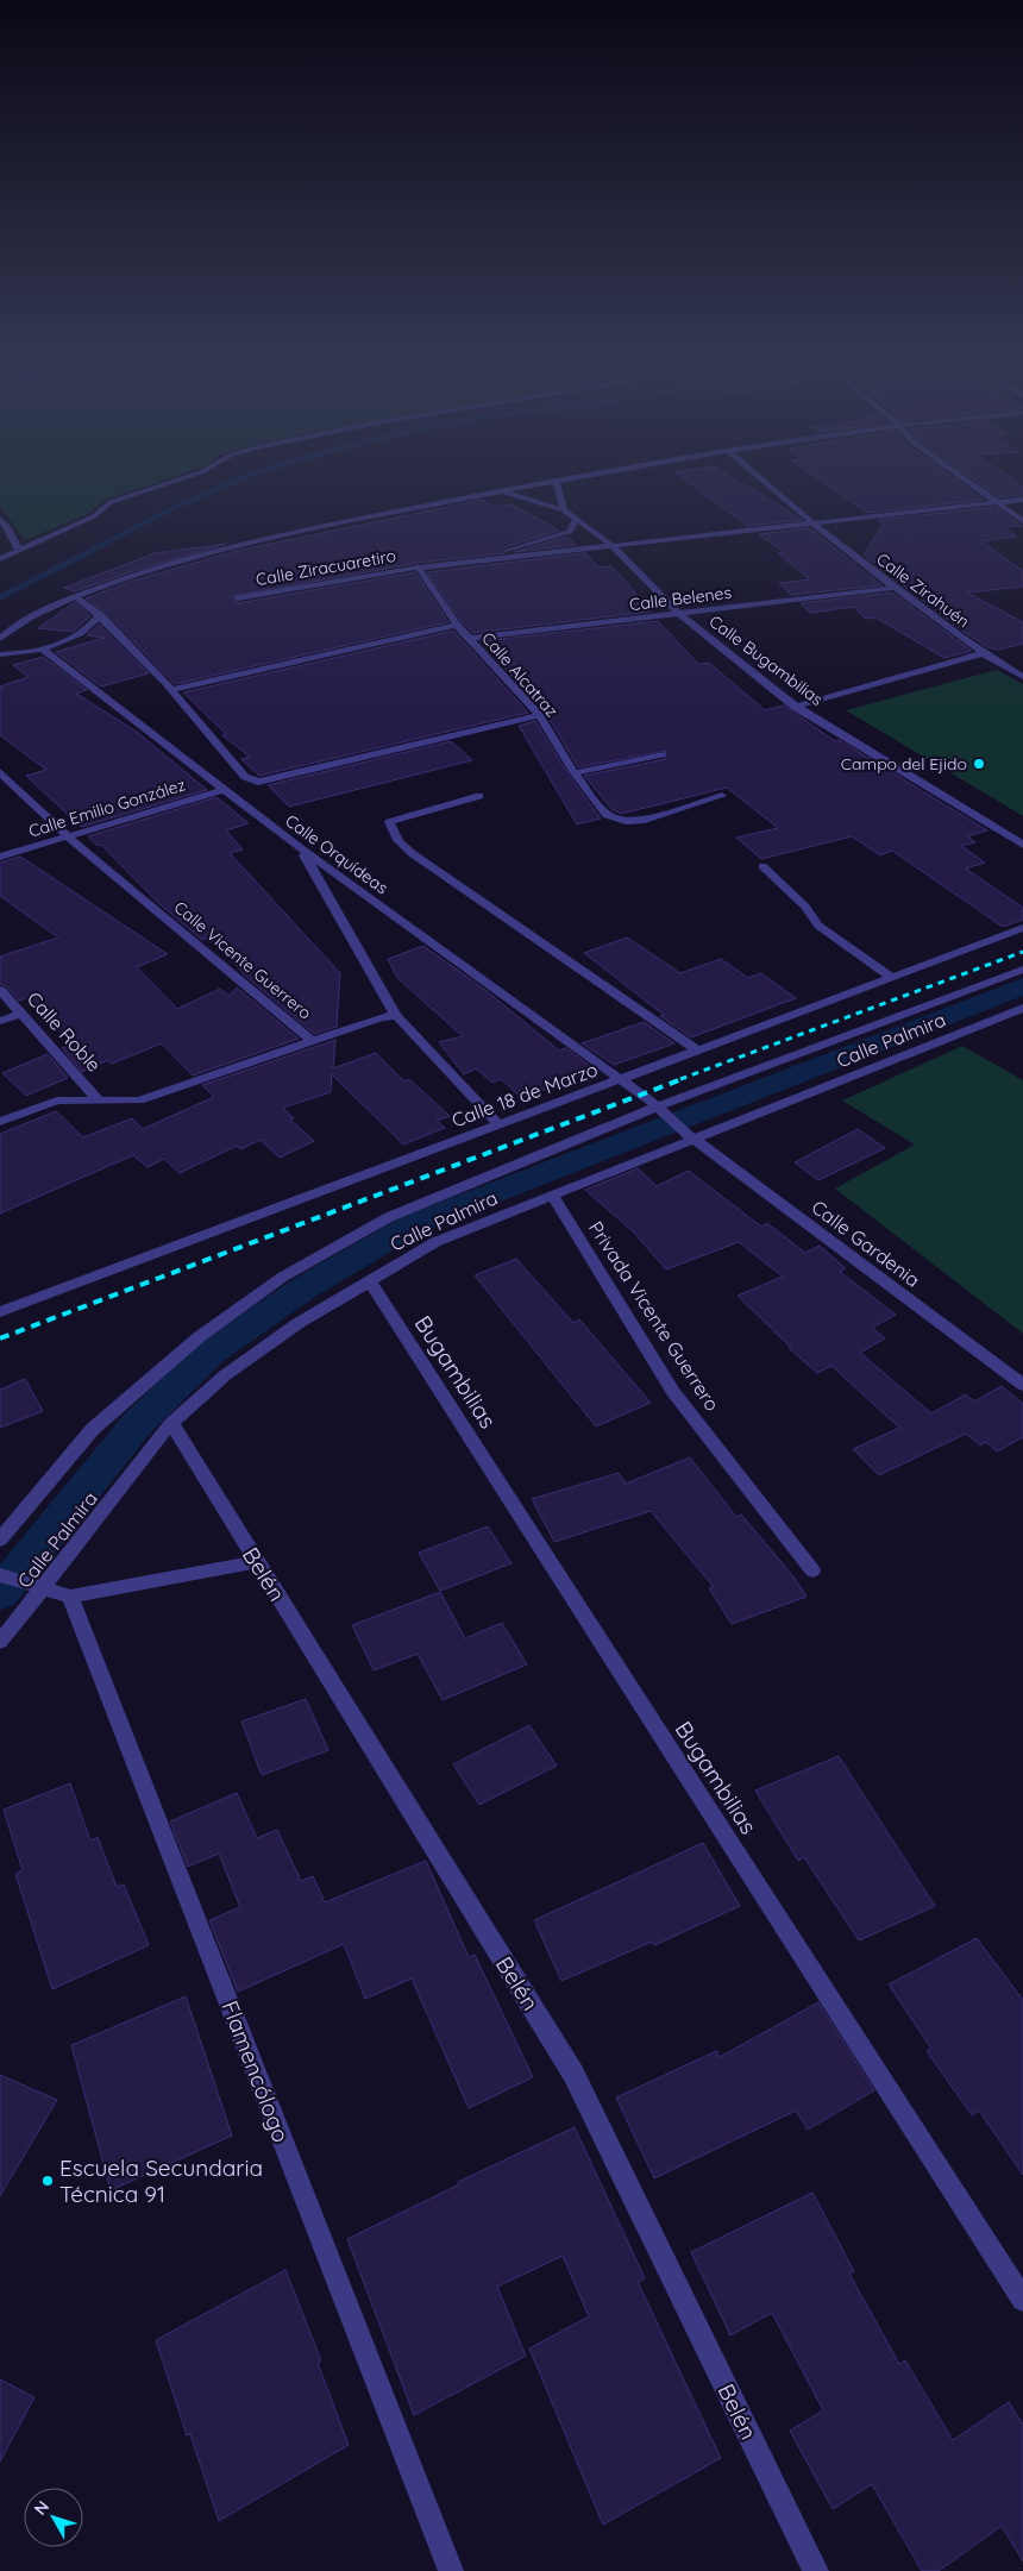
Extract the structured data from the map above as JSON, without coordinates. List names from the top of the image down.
{
  "streets": {
    "street": [
      "Calle Ziracuaretiro",
      "Calle Zirahuén",
      "Calle Belenes",
      "Calle Bugambilias",
      "Calle Alcatraz",
      "Calle Emilio González",
      "Calle Orquídeas",
      "Calle Vicente Guerrero",
      "Calle Roble",
      "Calle Palmira",
      "Calle 18 de Marzo",
      "Calle Gardenia",
      "Privada Vicente Guerrero",
      "Bugambilias",
      "Belén",
      "Flamencólogo"
    ]
  },
  "crossings": [
    ["Calle Ziracuaretiro", "Calle Zirahuén"],
    ["Calle Ziracuaretiro", "Calle Bugambilias"],
    ["Calle Ziracuaretiro", "Calle Alcatraz"],
    ["Calle Zirahuén", "Calle Belenes"],
    ["Calle Belenes", "Calle Bugambilias"],
    ["Calle Belenes", "Calle Alcatraz"],
    ["Calle Emilio González", "Calle Orquídeas"],
    ["Calle Emilio González", "Calle Vicente Guerrero"],
    ["Calle Orquídeas", "Calle 18 de Marzo"],
    ["Calle Orquídeas", "Calle Gardenia"],
    ["Calle Palmira", "Calle Gardenia"],
    ["Calle Palmira", "Privada Vicente Guerrero"],
    ["Calle Palmira", "Bugambilias"],
    ["Calle Palmira", "Belén"]
  ],
  "places": ["Campo del Ejido", "Escuela Secundaria Técnica 91"],
  "north": "top left"
}
